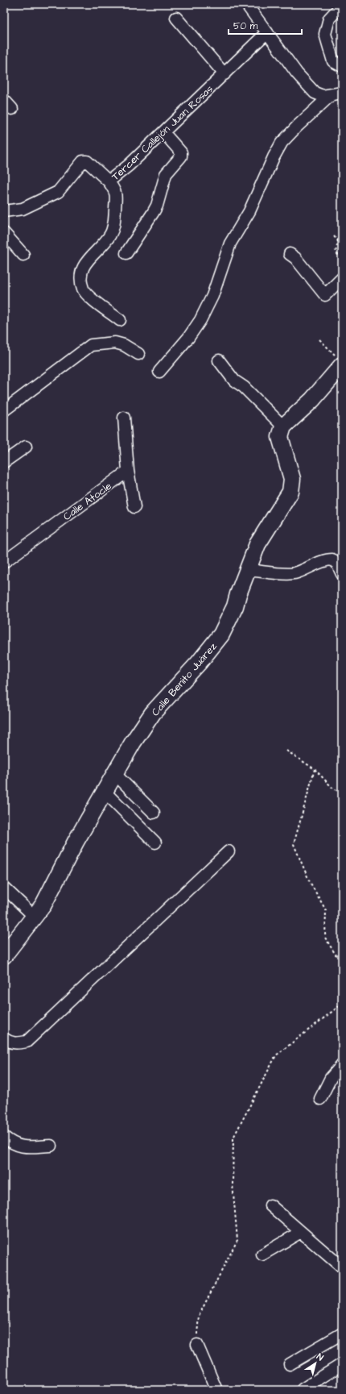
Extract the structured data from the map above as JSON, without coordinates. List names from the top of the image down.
{
  "streets": {
    "street": ["Tercer Callejón Juan Rosas", "Calle Atocle", "Calle Benito Juárez"]
  },
  "scale_bar": "50 m",
  "north": "top right"
}
